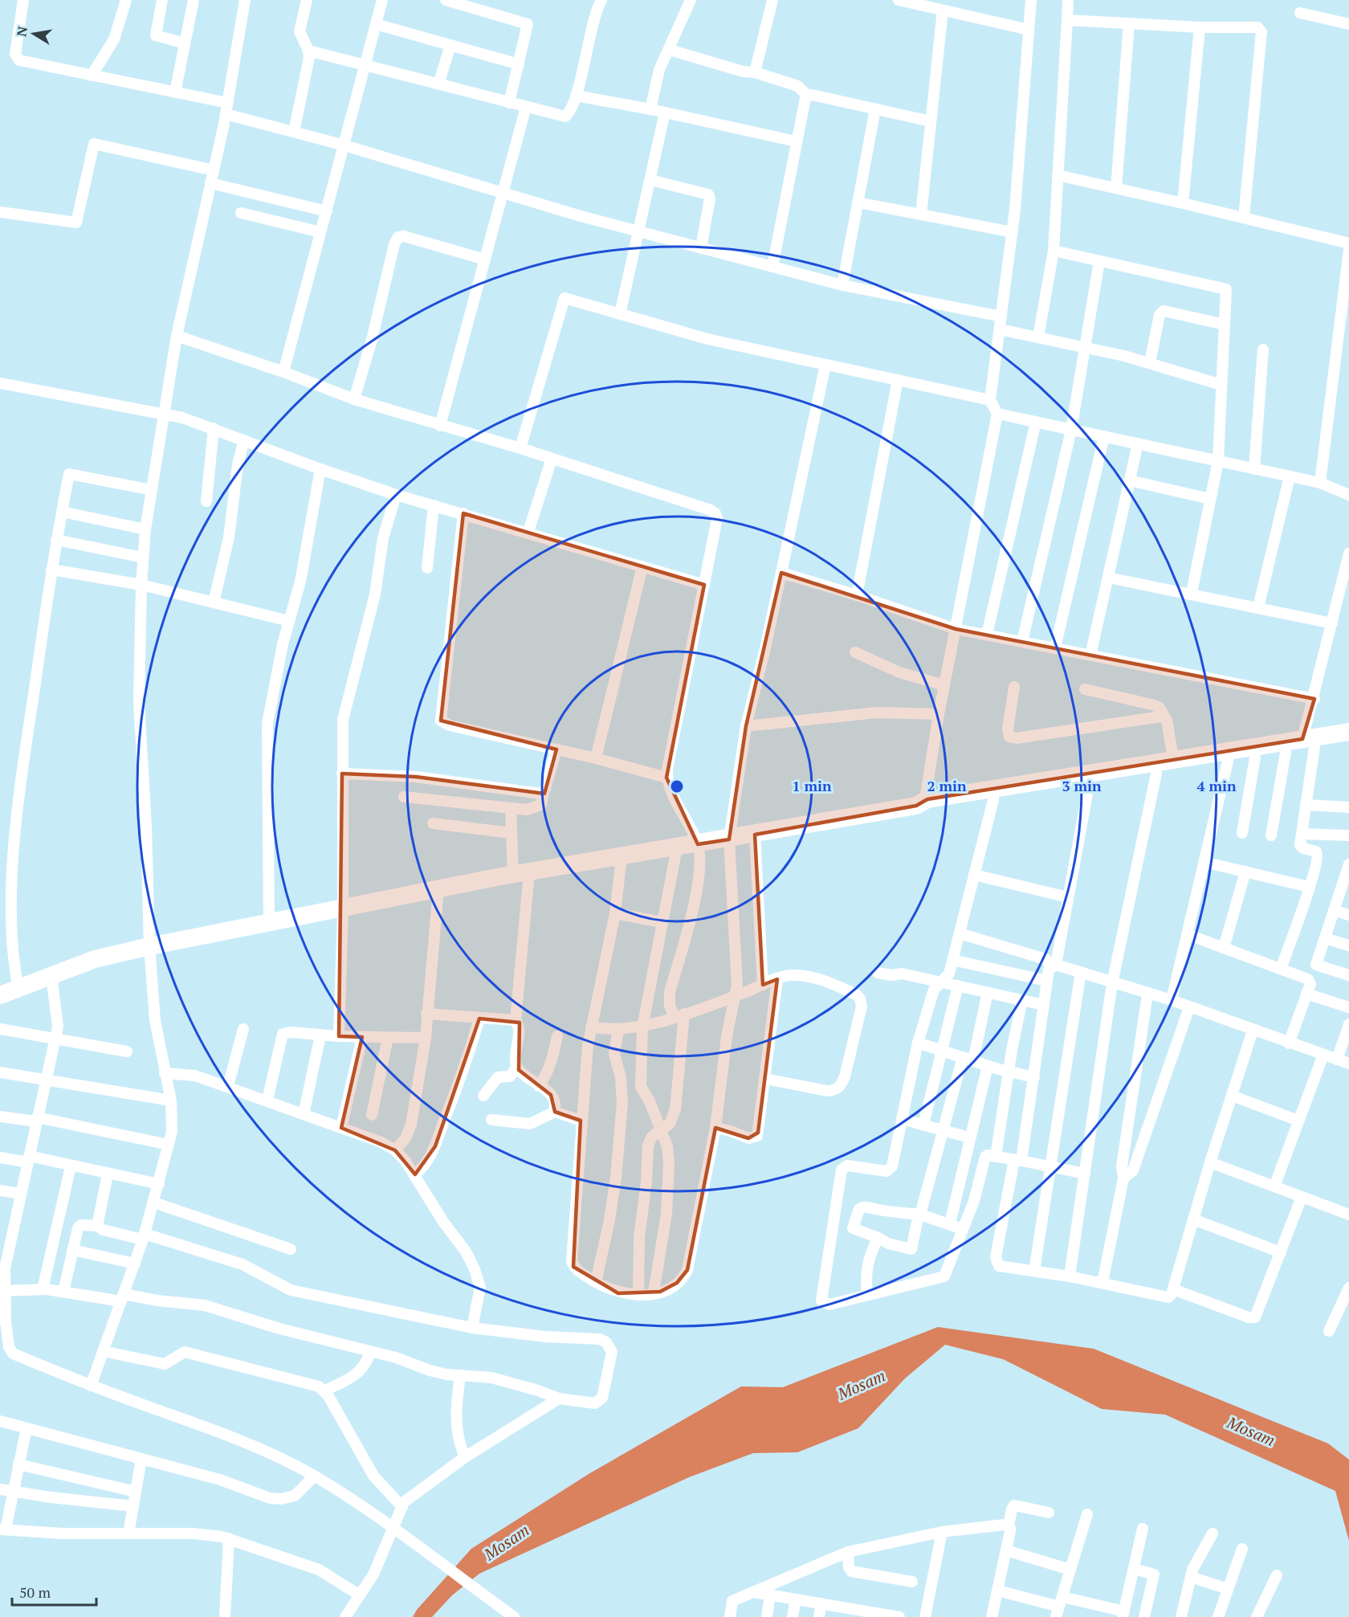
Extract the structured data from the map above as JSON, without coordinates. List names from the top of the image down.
{
  "water": ["Mosam"],
  "scale_bar": "50 m",
  "north": "left",
  "rings": [
    "1 min",
    "2 min",
    "3 min",
    "4 min"
  ]
}
